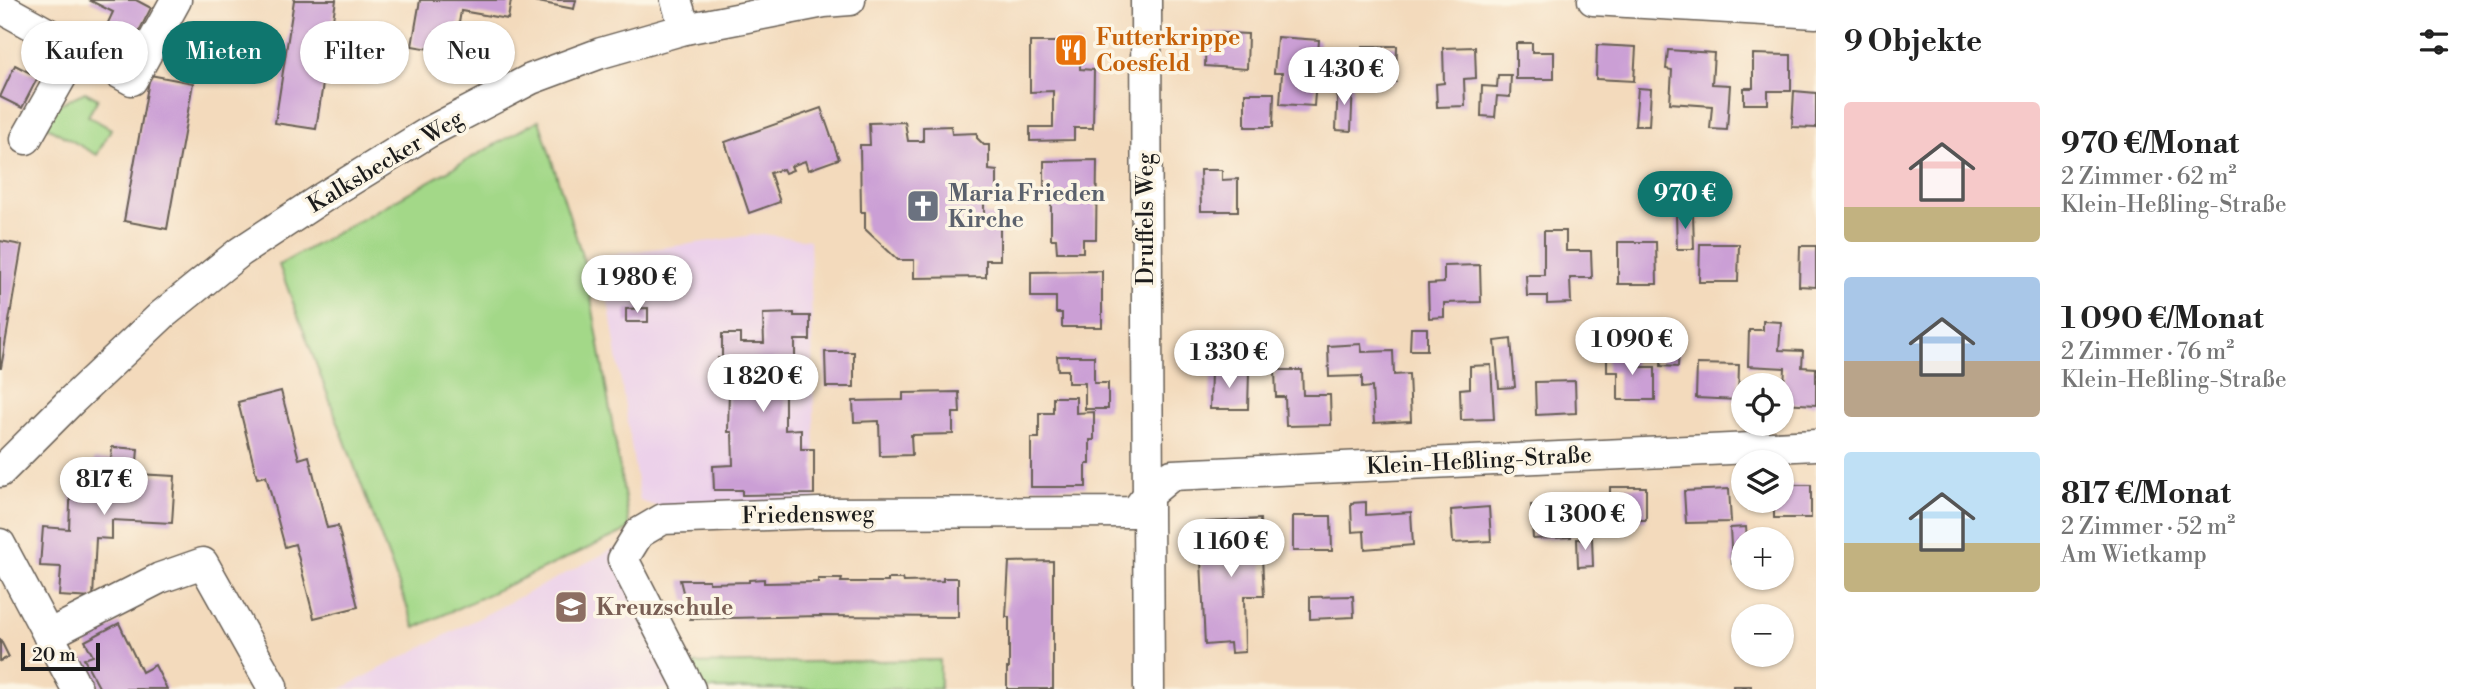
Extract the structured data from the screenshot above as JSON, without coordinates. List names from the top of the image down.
{
  "streets": {
    "street": [
      "Kalksbecker Weg",
      "Druffels Weg",
      "Klein-Heßling-Straße",
      "Friedensweg"
    ]
  },
  "crossings": [
    ["Druffels Weg", "Klein-Heßling-Straße"],
    ["Druffels Weg", "Friedensweg"],
    ["Klein-Heßling-Straße", "Friedensweg"]
  ],
  "places": {
    "restaurant": ["Futterkrippe Coesfeld"],
    "church": ["Maria Frieden Kirche"],
    "school or university": ["Kreuzschule"]
  },
  "scale_bar": "20 m",
  "page": {
    "heading": "9 Objekte",
    "chip": [
      "Kaufen",
      "Mieten",
      "Filter",
      "Neu"
    ],
    "price": [
      "1 430 €",
      "970 €",
      "1 980 €",
      "1 090 €",
      "1 330 €",
      "1 820 €",
      "817 €",
      "1 300 €",
      "1 160 €"
    ],
    "list": [
      {
        "name": "970 €/Monat",
        "note": "2 Zimmer · 62 m² · Klein-Heßling-Straße"
      },
      {
        "name": "1 090 €/Monat",
        "note": "2 Zimmer · 76 m² · Klein-Heßling-Straße"
      },
      {
        "name": "817 €/Monat",
        "note": "2 Zimmer · 52 m² · Am Wietkamp"
      }
    ],
    "map_buttons": ["+", "−"],
    "scale": "20 m"
  }
}
